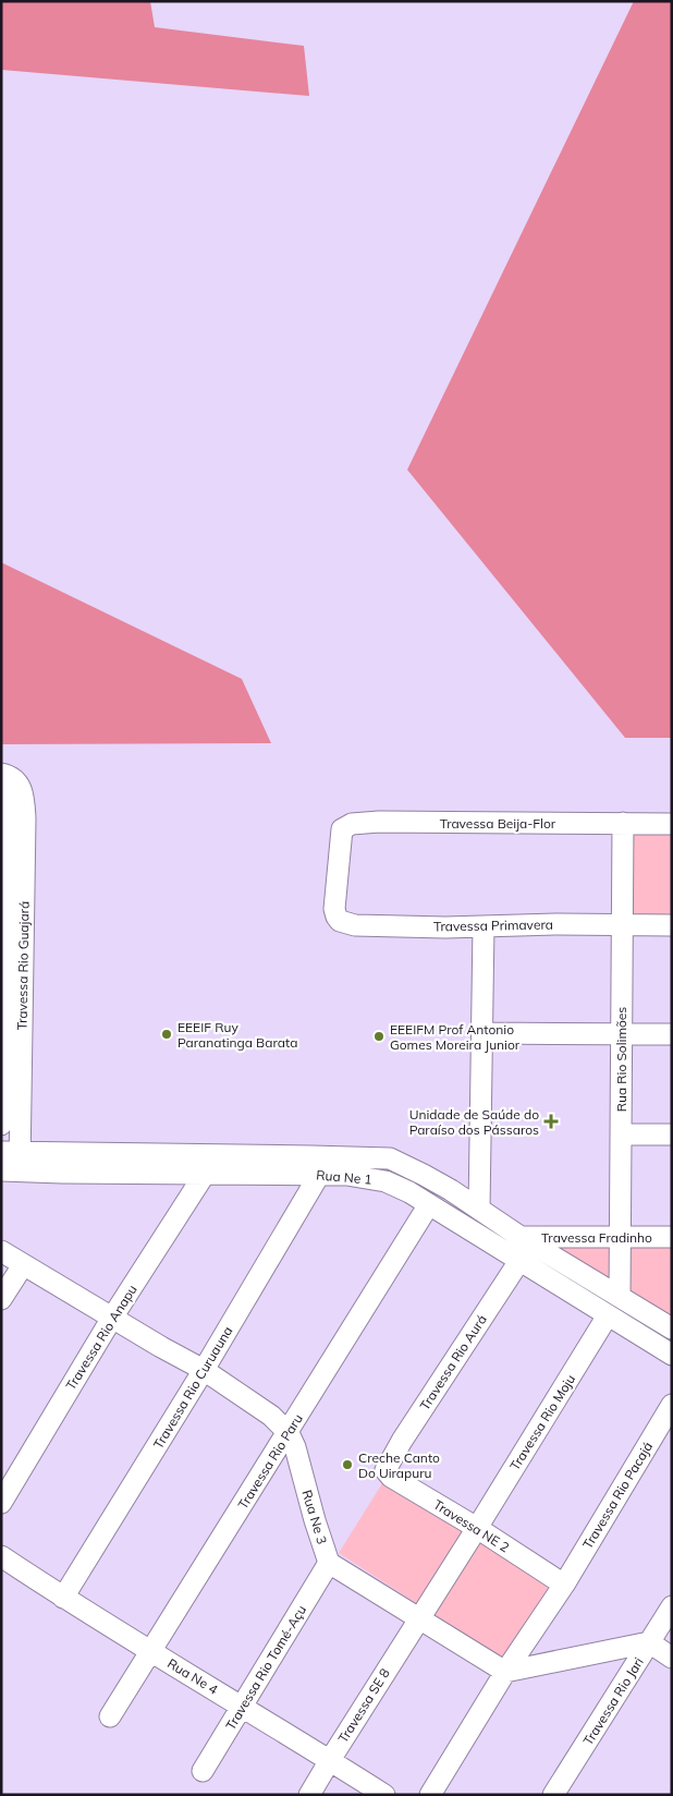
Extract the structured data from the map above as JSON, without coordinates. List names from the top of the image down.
{
  "streets": {
    "street": [
      "Travessa Beija-Flor",
      "Travessa Primavera",
      "Travessa Rio Guajará",
      "Rua Rio Solimões",
      "Rua Ne 1",
      "Travessa Fradinho",
      "Travessa Rio Anapu",
      "Travessa Rio Aurá",
      "Travessa Rio Curuauna",
      "Travessa Rio Moju",
      "Travessa Rio Paru",
      "Travessa Rio Pacajá",
      "Rua Ne 3",
      "Travessa NE 2",
      "Travessa Rio Tomé-Açu",
      "Rua Ne 4",
      "Travessa Rio Jari",
      "Travessa SE 8"
    ]
  },
  "crossings": [
    ["Travessa Beija-Flor", "Travessa Primavera"],
    ["Travessa Beija-Flor", "Rua Rio Solimões"],
    ["Travessa Primavera", "Rua Rio Solimões"],
    ["Travessa Rio Guajará", "Rua Ne 1"],
    ["Rua Rio Solimões", "Rua Ne 1"],
    ["Rua Rio Solimões", "Travessa Fradinho"],
    ["Rua Ne 1", "Travessa Fradinho"],
    ["Rua Ne 1", "Travessa Rio Anapu"],
    ["Rua Ne 1", "Travessa Rio Aurá"],
    ["Rua Ne 1", "Travessa Rio Curuauna"],
    ["Rua Ne 1", "Travessa Rio Moju"],
    ["Rua Ne 1", "Travessa Rio Paru"],
    ["Travessa Rio Anapu", "Rua Ne 3"],
    ["Travessa Rio Aurá", "Travessa NE 2"],
    ["Travessa Rio Curuauna", "Rua Ne 3"],
    ["Travessa Rio Curuauna", "Rua Ne 4"],
    ["Travessa Rio Moju", "Rua Ne 3"],
    ["Travessa Rio Moju", "Travessa NE 2"],
    ["Travessa Rio Moju", "Travessa SE 8"],
    ["Travessa Rio Paru", "Rua Ne 3"],
    ["Travessa Rio Paru", "Rua Ne 4"],
    ["Travessa Rio Pacajá", "Rua Ne 3"],
    ["Travessa Rio Pacajá", "Travessa NE 2"],
    ["Rua Ne 3", "Travessa Rio Tomé-Açu"],
    ["Rua Ne 3", "Travessa SE 8"],
    ["Travessa Rio Tomé-Açu", "Rua Ne 4"],
    ["Rua Ne 4", "Travessa SE 8"]
  ],
  "places": {
    "other": ["EEEIF Ruy Paranatinga Barata", "EEEIFM Prof Antonio Gomes Moreira Junior", "Creche Canto Do Uirapuru"],
    "health": ["Unidade de Saúde do Paraíso dos Pássaros"]
  }
}
